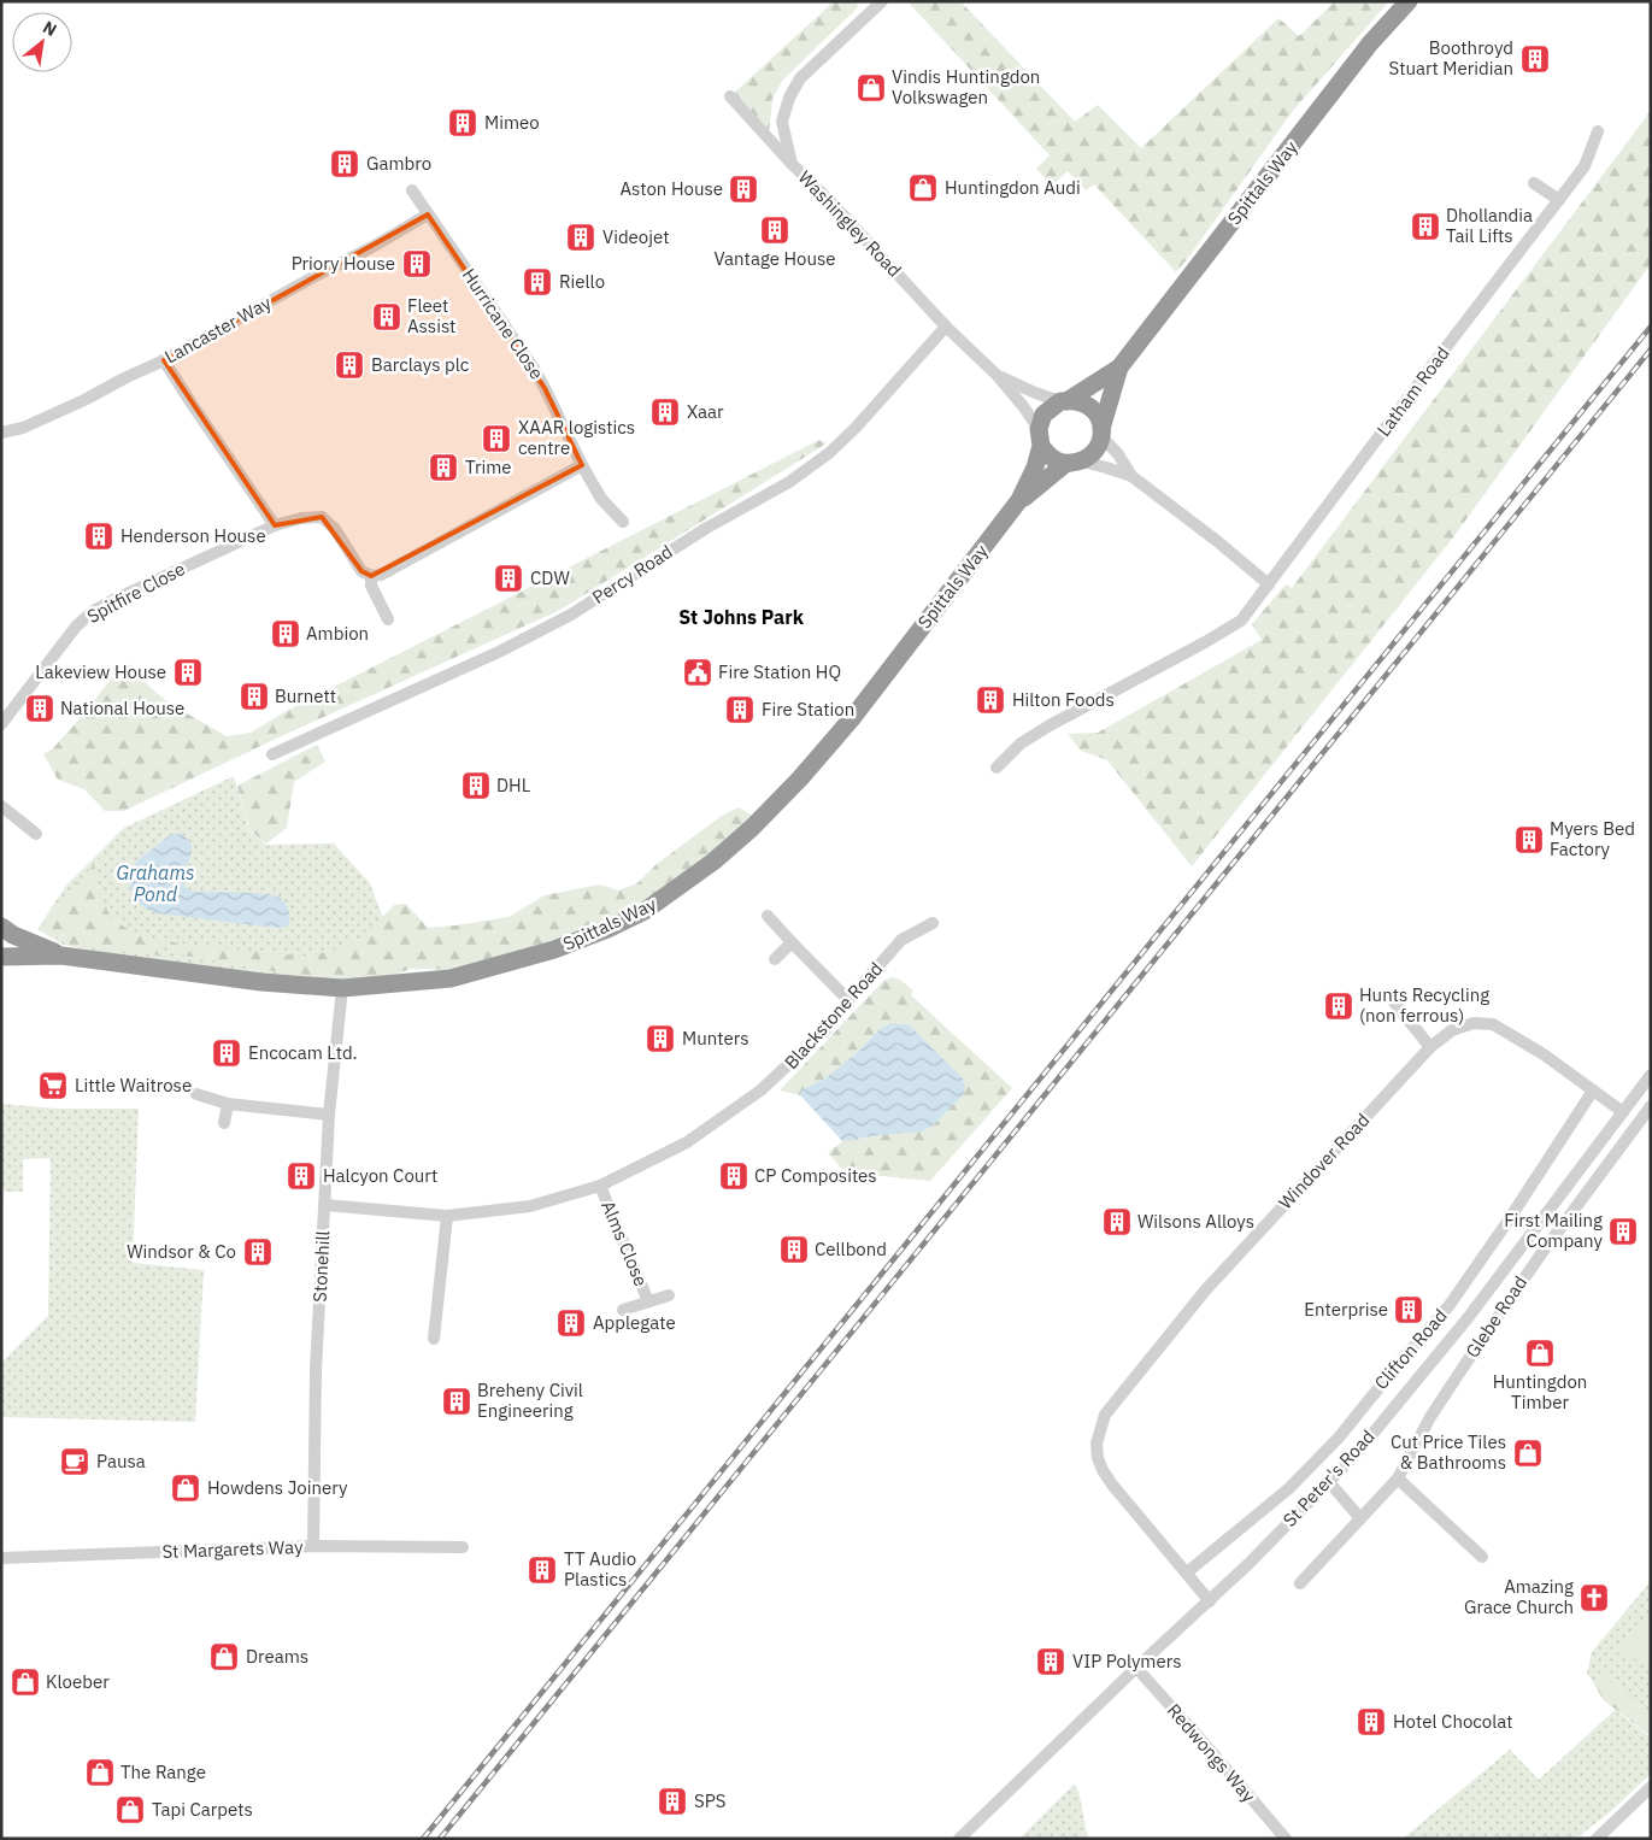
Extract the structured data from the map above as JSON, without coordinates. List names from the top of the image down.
{
  "streets": {
    "highway": ["Spittals Way"],
    "street": [
      "Washingley Road",
      "Hurricane Close",
      "Lancaster Way",
      "Latham Road",
      "Percy Road",
      "Spitfire Close",
      "Blackstone Road",
      "Windover Road",
      "Alms Close",
      "Stonehill",
      "Glebe Road",
      "Clifton Road",
      "St Peter's Road",
      "St Margarets Way",
      "Redwongs Way"
    ]
  },
  "crossings": [
    ["Spittals Way", "Washingley Road"],
    ["Spittals Way", "Stonehill"],
    ["Washingley Road", "Percy Road"],
    ["Hurricane Close", "Lancaster Way"],
    ["Blackstone Road", "Alms Close"],
    ["Blackstone Road", "Stonehill"],
    ["Windover Road", "Clifton Road"],
    ["Windover Road", "St Peter's Road"],
    ["Stonehill", "St Margarets Way"],
    ["St Peter's Road", "Redwongs Way"]
  ],
  "districts": ["St Johns Park"],
  "water": ["Grahams Pond"],
  "places": {
    "building": [
      "Boothroyd Stuart Meridian",
      "Mimeo",
      "Gambro",
      "Aston House",
      "Dhollandia Tail Lifts",
      "Vantage House",
      "Videojet",
      "Priory House",
      "Riello",
      "Fleet Assist",
      "Barclays plc",
      "Xaar",
      "XAAR logistics centre",
      "Trime",
      "Henderson House",
      "CDW",
      "Ambion",
      "Lakeview House",
      "Burnett",
      "Hilton Foods",
      "National House",
      "Fire Station",
      "DHL",
      "Myers Bed Factory",
      "Hunts Recycling (non ferrous)",
      "Munters",
      "Encocam Ltd.",
      "Halcyon Court",
      "CP Composites",
      "Wilsons Alloys",
      "First Mailing Company",
      "Cellbond",
      "Windsor & Co",
      "Enterprise",
      "Applegate",
      "Breheny Civil Engineering",
      "TT Audio Plastics",
      "VIP Polymers",
      "Hotel Chocolat",
      "SPS"
    ],
    "shop": [
      "Vindis Huntingdon Volkswagen",
      "Huntingdon Audi",
      "Huntingdon Timber",
      "Cut Price Tiles & Bathrooms",
      "Howdens Joinery",
      "Dreams",
      "Kloeber",
      "The Range",
      "Tapi Carpets"
    ],
    "public building": ["Fire Station HQ"],
    "supermarket": ["Little Waitrose"],
    "cafe": ["Pausa"],
    "church": ["Amazing Grace Church"]
  },
  "north": "top right"
}
